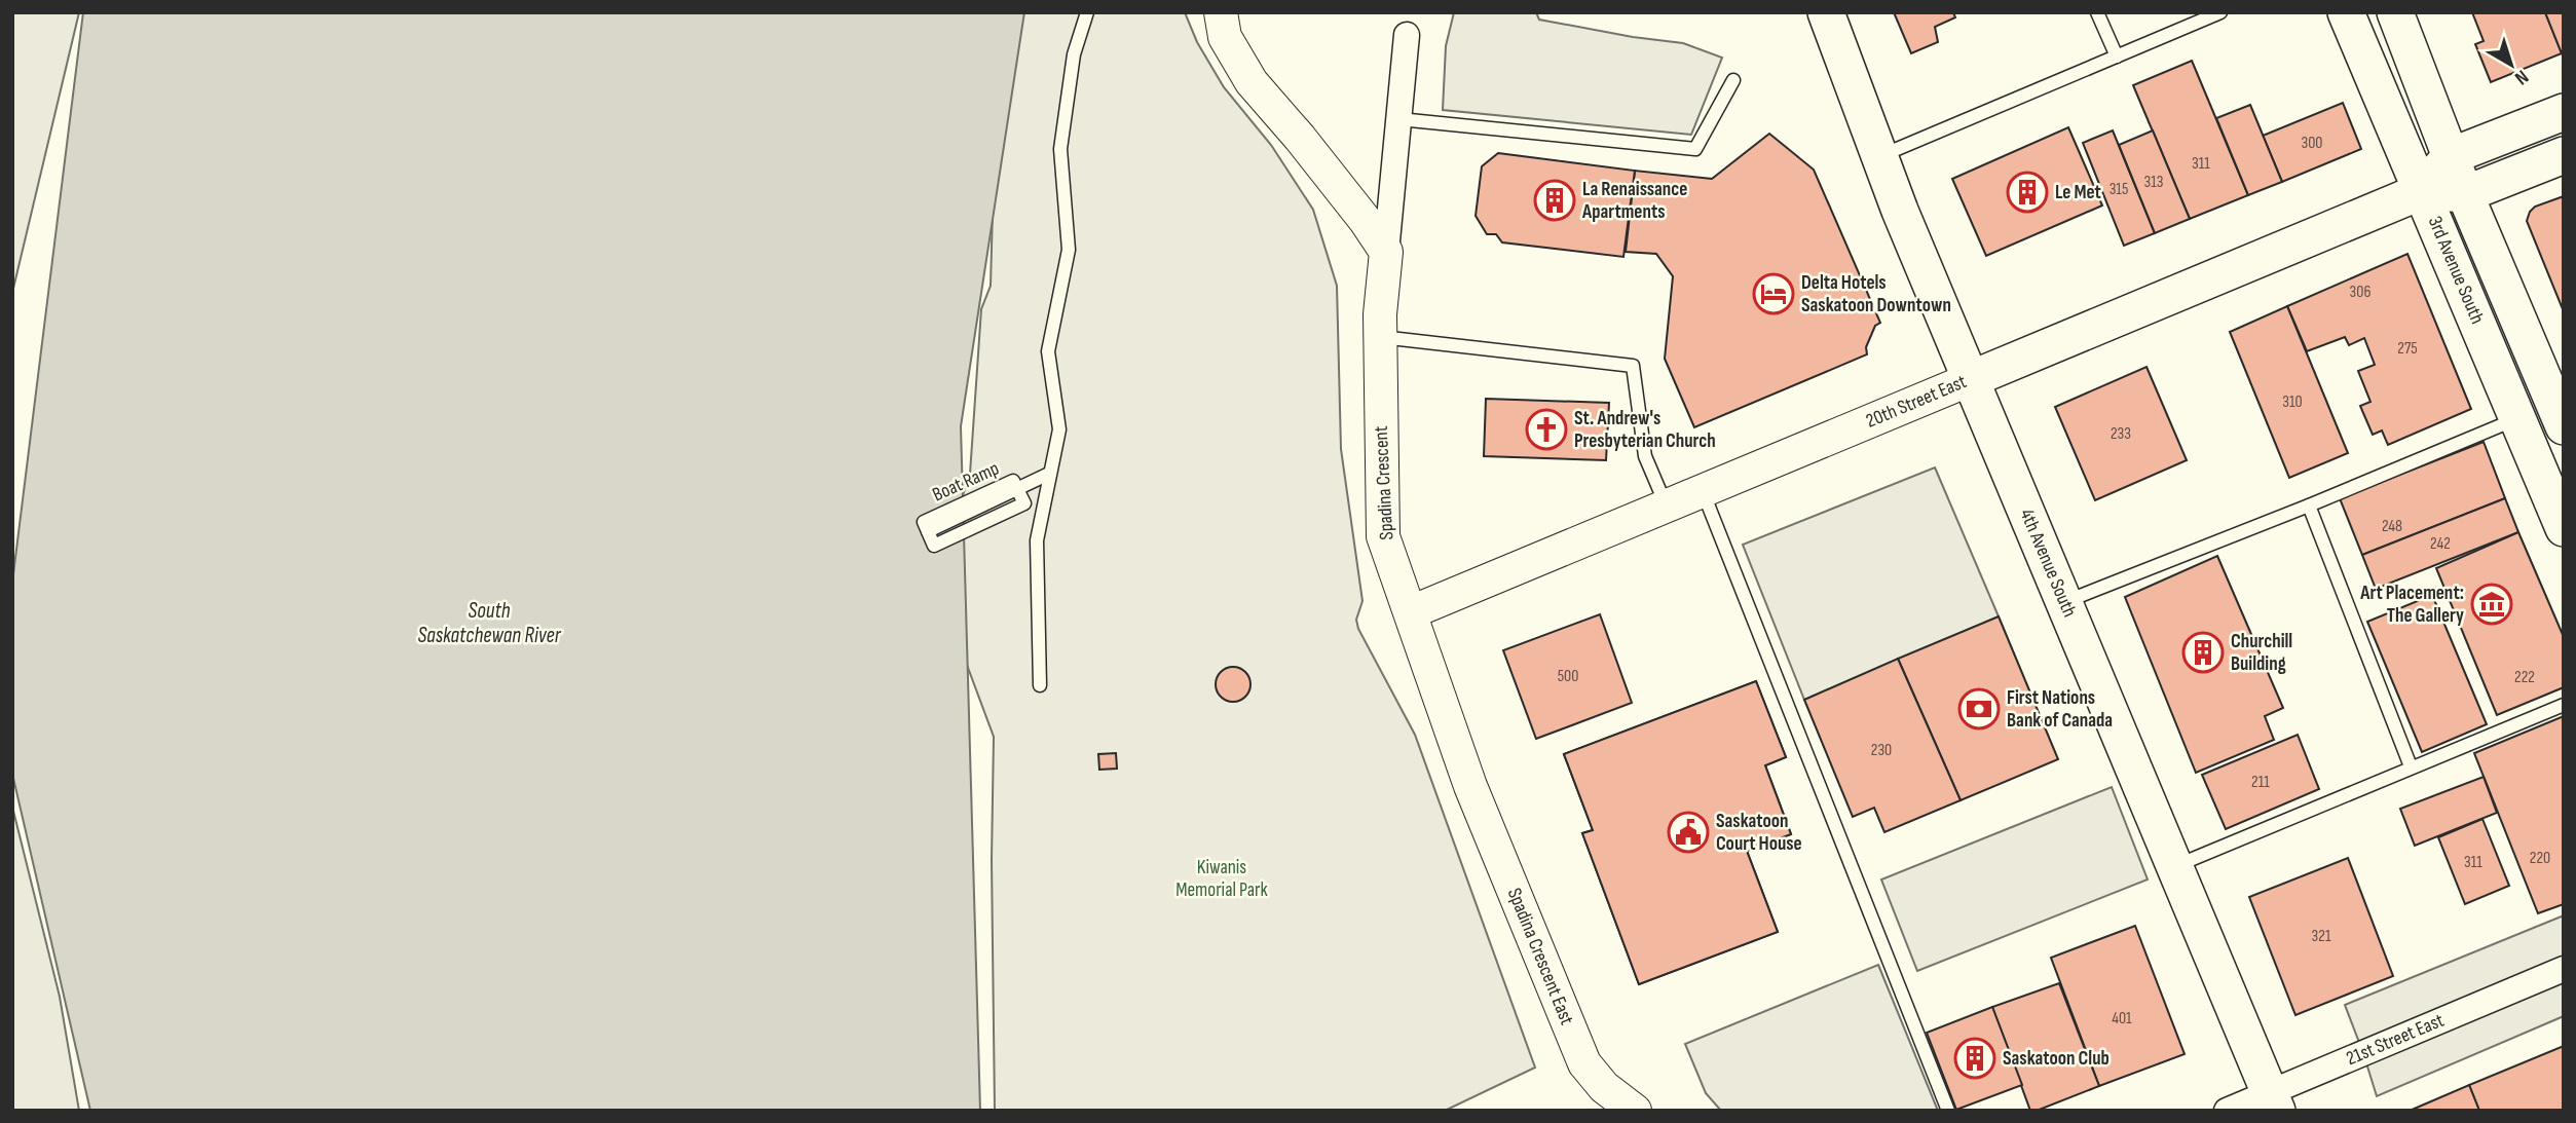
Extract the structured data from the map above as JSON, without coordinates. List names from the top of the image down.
{
  "streets": {
    "main road": ["3rd Avenue South", "20th Street East", "4th Avenue South"],
    "street": ["Spadina Crescent", "Spadina Crescent East", "21st Street East"],
    "lane": ["Boat Ramp"]
  },
  "crossings": [
    ["3rd Avenue South", "20th Street East"],
    ["20th Street East", "Spadina Crescent"],
    ["20th Street East", "4th Avenue South"],
    ["Spadina Crescent", "Spadina Crescent East"],
    ["4th Avenue South", "21st Street East"]
  ],
  "water": ["South Saskatchewan River"],
  "parks": ["Kiwanis Memorial Park"],
  "places": {
    "building": [
      "Le Met",
      "La Renaissance Apartments",
      "Churchill Building",
      "Saskatoon Club"
    ],
    "hotel": ["Delta Hotels Saskatoon Downtown"],
    "church": ["St. Andrew's Presbyterian Church"],
    "museum": ["Art Placement: The Gallery"],
    "bank": ["First Nations Bank of Canada"],
    "public building": ["Saskatoon Court House"]
  },
  "house_numbers": [
    "300",
    "311",
    "313",
    "315",
    "306",
    "275",
    "310",
    "233",
    "248",
    "242",
    "500",
    "222",
    "230",
    "211",
    "220",
    "311",
    "321",
    "401"
  ],
  "north": "bottom right"
}
